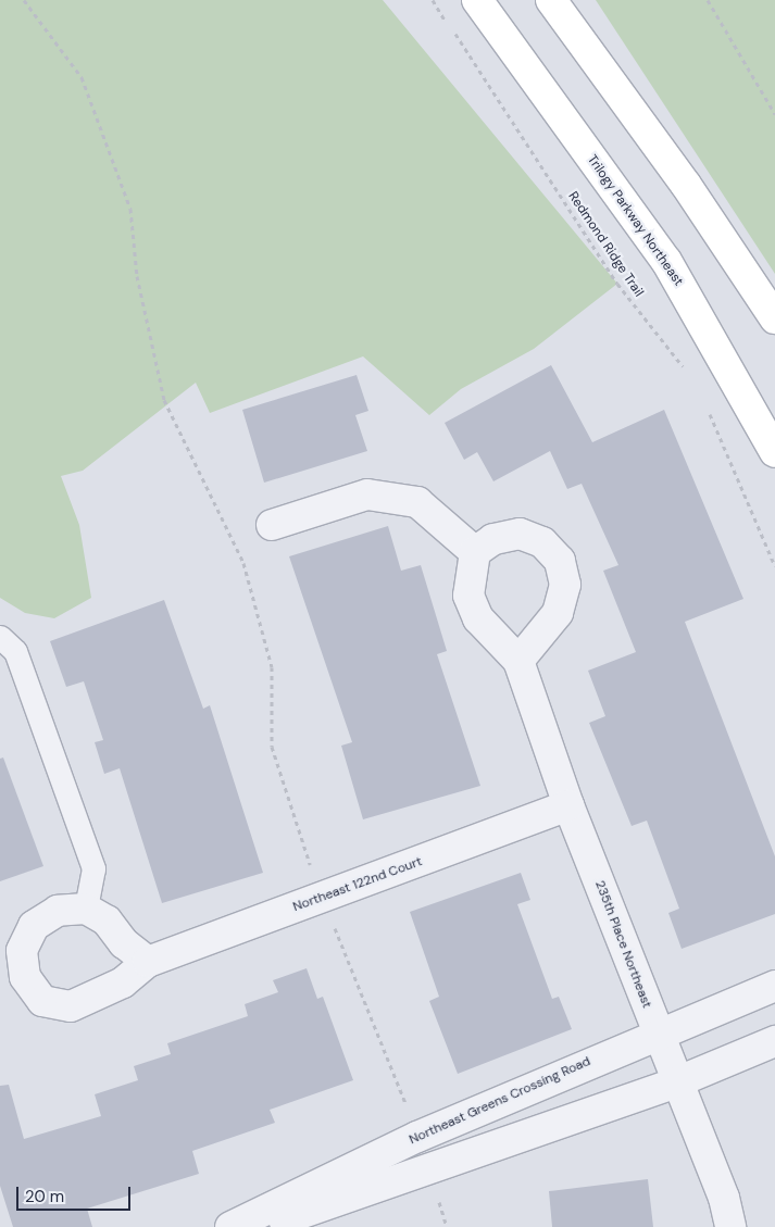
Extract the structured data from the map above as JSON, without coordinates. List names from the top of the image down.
{
  "streets": {
    "street": [
      "Trilogy Parkway Northeast",
      "Northeast 122nd Court",
      "235th Place Northeast",
      "Northeast Greens Crossing Road"
    ],
    "path": ["Redmond Ridge Trail"]
  },
  "crossings": [
    ["Northeast 122nd Court", "235th Place Northeast"],
    ["235th Place Northeast", "Northeast Greens Crossing Road"]
  ],
  "scale_bar": "20 m"
}
